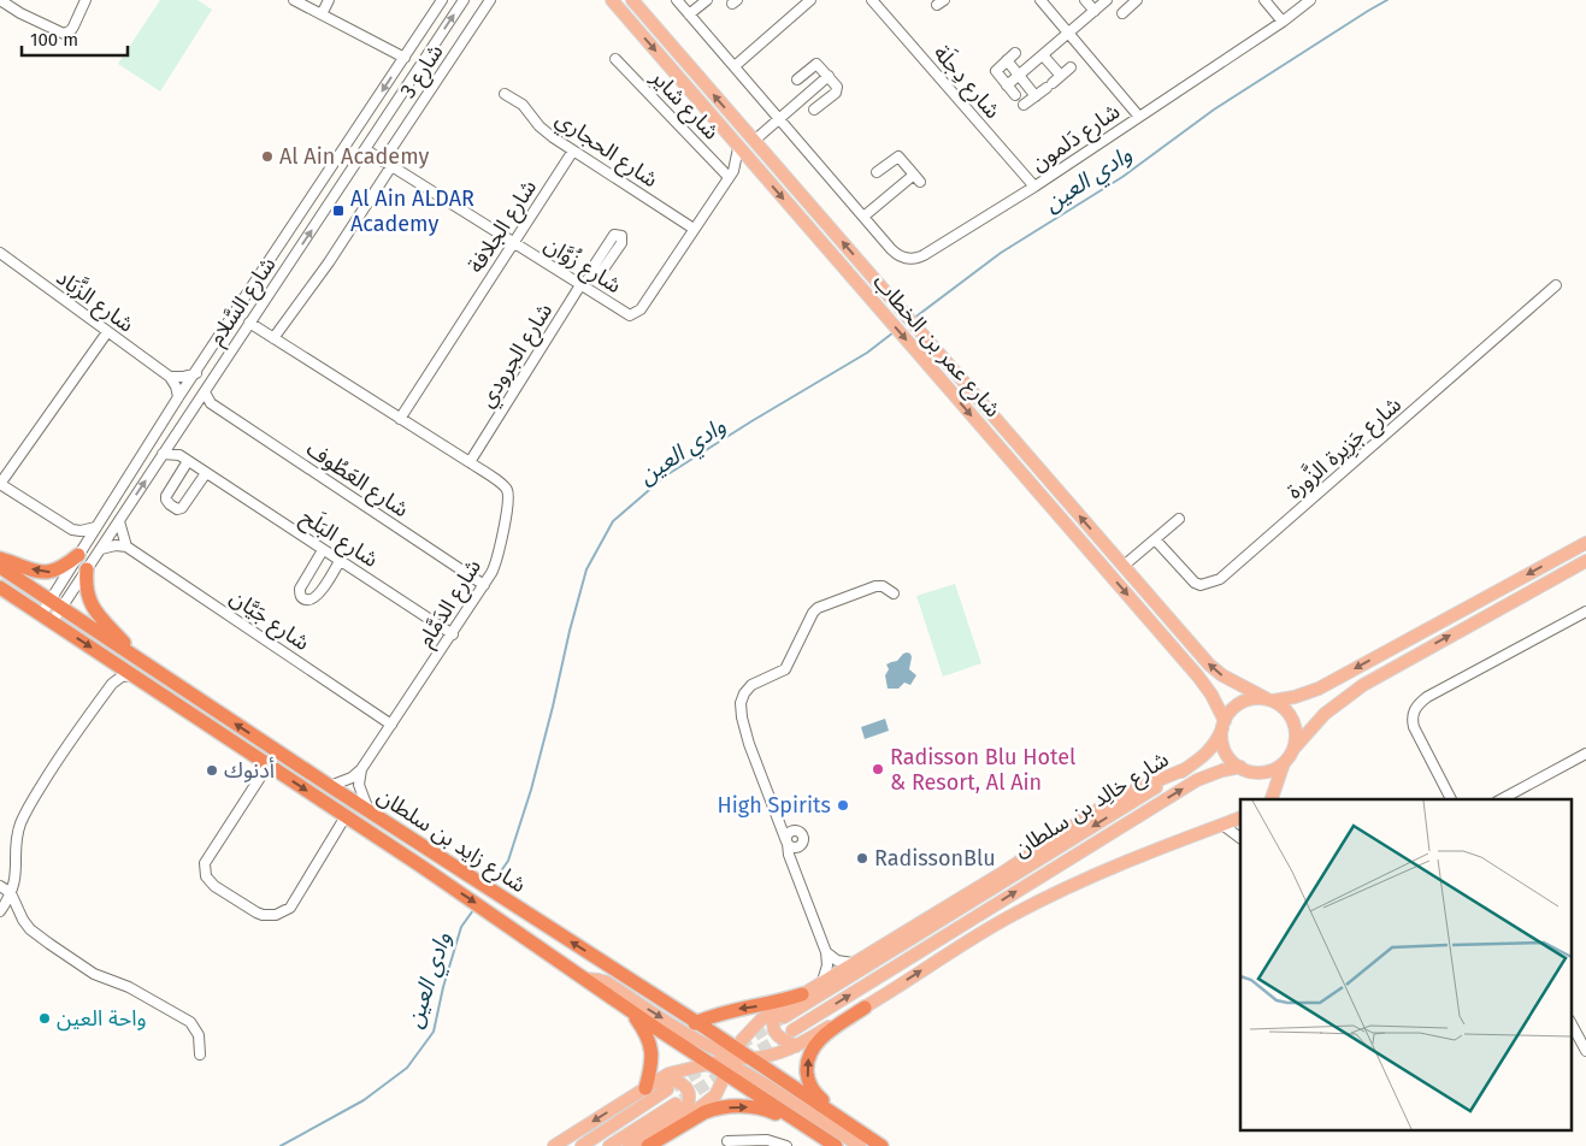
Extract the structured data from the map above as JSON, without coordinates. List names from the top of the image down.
{
  "streets": {
    "highway": ["شارع زايد بن سلطان"],
    "main road": ["شارع عمر بن الخطاب", "شارع خالِد بن سلطان"],
    "street": [
      "شارع 3",
      "شارع دِجلَة",
      "شارع شاير",
      "شارع دَلمون",
      "شارع الحجاري",
      "شارع الجلافة",
      "شارع زُوَّان",
      "شارع الزَّبَاد",
      "شارع السَّلام",
      "شارع الجرودي",
      "شارع جَزِيرة الزَّورة",
      "شارع العَطُوف",
      "شارع البَلَح",
      "شارع الدَمَّام",
      "شارع جَيَّان"
    ]
  },
  "crossings": [
    ["شارع 3", "شارع زُوَّان"],
    ["شارع 3", "شارع الدَمَّام"],
    ["شارع دِجلَة", "شارع دَلمون"],
    ["شارع شاير", "شارع زُوَّان"],
    ["شارع الحجاري", "شارع الجلافة"],
    ["شارع الحجاري", "شارع زُوَّان"],
    ["شارع الجلافة", "شارع زُوَّان"],
    ["شارع الجلافة", "شارع الدَمَّام"],
    ["شارع زُوَّان", "شارع السَّلام"],
    ["شارع زُوَّان", "شارع عمر بن الخطاب"],
    ["شارع زُوَّان", "شارع الجرودي"],
    ["شارع السَّلام", "شارع العَطُوف"],
    ["شارع السَّلام", "شارع الدَمَّام"],
    ["شارع السَّلام", "شارع زايد بن سلطان"],
    ["شارع عمر بن الخطاب", "شارع خالِد بن سلطان"],
    ["شارع الجرودي", "شارع الدَمَّام"],
    ["شارع العَطُوف", "شارع الدَمَّام"],
    ["شارع البَلَح", "شارع الدَمَّام"],
    ["شارع الدَمَّام", "شارع جَيَّان"],
    ["شارع الدَمَّام", "شارع زايد بن سلطان"]
  ],
  "water": ["وادي العين"],
  "places": {
    "other": [
      "Al Ain Academy",
      "Radisson Blu Hotel & Resort, Al Ain",
      "أدنوك",
      "High Spirits",
      "RadissonBlu",
      "واحة العين"
    ],
    "transit": ["Al Ain ALDAR Academy"]
  },
  "scale_bar": "100 m"
}
